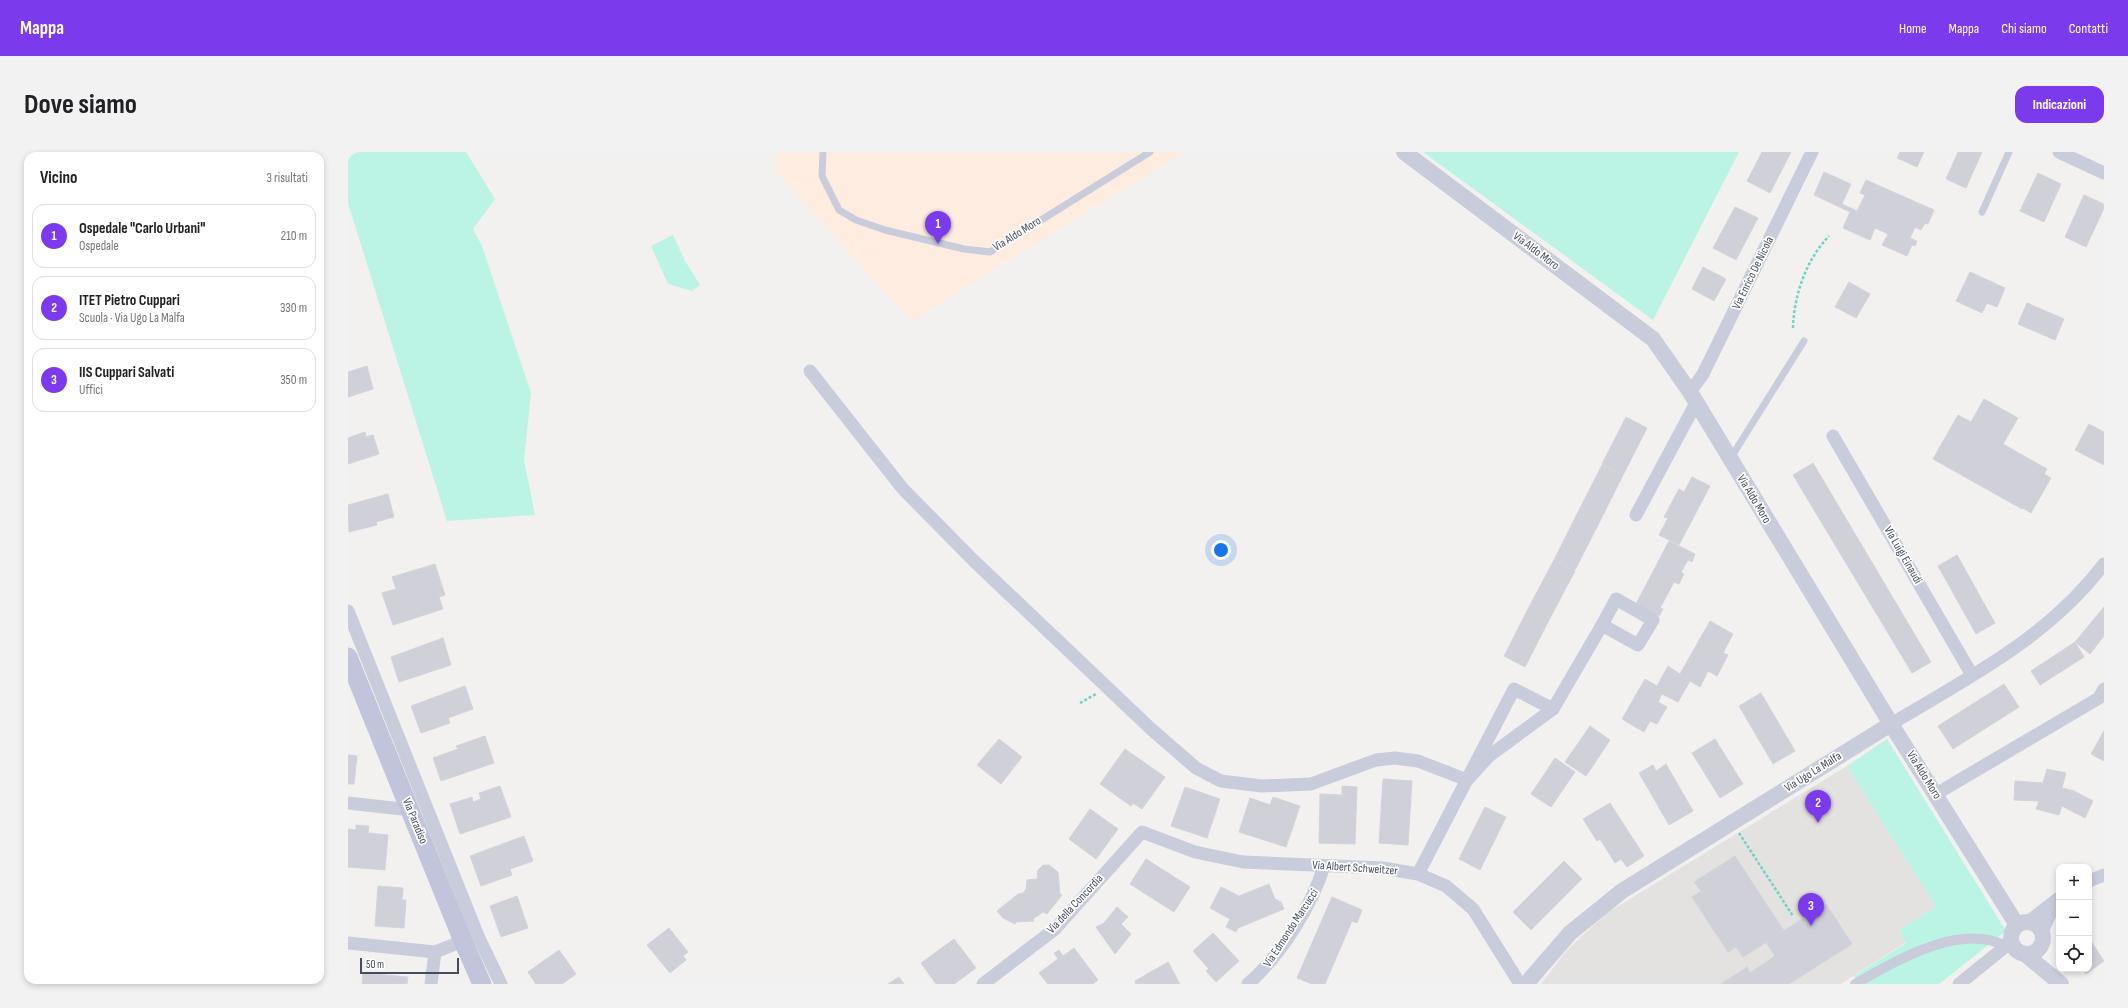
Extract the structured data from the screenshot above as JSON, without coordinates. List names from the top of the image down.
{
  "streets": {
    "main road": ["Via Paradiso"],
    "street": [
      "Via Aldo Moro",
      "Via Enrico De Nicola",
      "Via Luigi Einaudi",
      "Via Ugo La Malfa",
      "Via Albert Schweitzer",
      "Via della Concordia",
      "Via Edmondo Marcucci"
    ]
  },
  "crossings": [
    ["Via Aldo Moro", "Via Enrico De Nicola"],
    ["Via Aldo Moro", "Via Ugo La Malfa"],
    ["Via Luigi Einaudi", "Via Ugo La Malfa"],
    ["Via Albert Schweitzer", "Via della Concordia"],
    ["Via Albert Schweitzer", "Via Edmondo Marcucci"]
  ],
  "scale_bar": "50 m",
  "page": {
    "header": "Mappa",
    "nav": [
      "Home",
      "Mappa",
      "Chi siamo",
      "Contatti"
    ],
    "buttons": "Indicazioni",
    "title": "Dove siamo",
    "heading": ["Vicino", "3 risultati"],
    "list": [
      {
        "mark": "1",
        "name": "Ospedale \"Carlo Urbani\"",
        "note": "Ospedale",
        "value": "210 m"
      },
      {
        "mark": "2",
        "name": "ITET Pietro Cuppari",
        "note": "Scuola · Via Ugo La Malfa",
        "value": "330 m"
      },
      {
        "mark": "3",
        "name": "IIS Cuppari Salvati",
        "note": "Uffici",
        "value": "350 m"
      }
    ],
    "pins": ["1", "2", "3"],
    "map_buttons": ["+", "−"],
    "scale": "50 m"
  }
}
